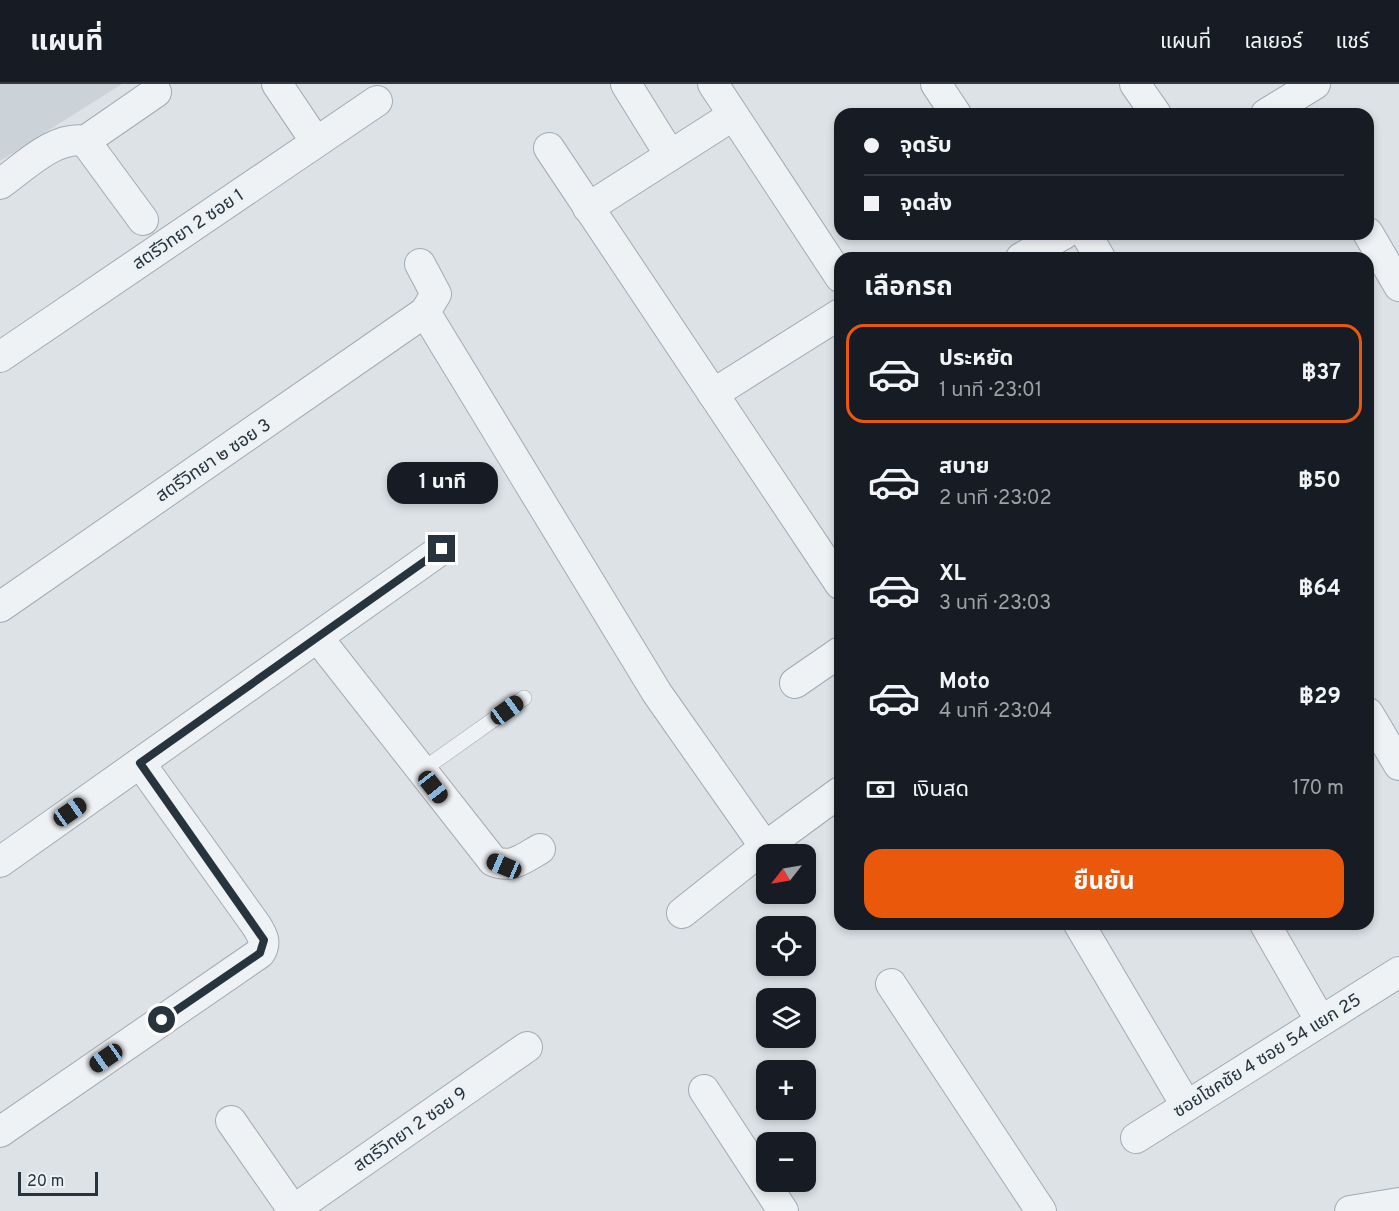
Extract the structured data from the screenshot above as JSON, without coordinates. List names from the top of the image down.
{
  "streets": {
    "street": [
      "สตรีวิทยา 2 ซอย 1",
      "สตรีวิทยา ๒ ซอย 3",
      "ซอยโชคชัย 4 ซอย 54 แยก 25",
      "สตรีวิทยา 2 ซอย 9"
    ]
  },
  "scale_bar": "20 m",
  "north": "bottom left",
  "page": {
    "header": "แผนที่",
    "nav": ["แผนที่", "เลเยอร์", "แชร์"],
    "banner": ["จุดรับ", "จุดส่ง"],
    "heading": "เลือกรถ",
    "list": [
      {
        "name": "ประหยัด",
        "note": "1 นาที · 23:01",
        "value": "฿37"
      },
      {
        "name": "สบาย",
        "note": "2 นาที · 23:02",
        "value": "฿50"
      },
      {
        "name": "XL",
        "note": "3 นาที · 23:03",
        "value": "฿64"
      },
      {
        "name": "Moto",
        "note": "4 นาที · 23:04",
        "value": "฿29"
      }
    ],
    "bubble": "1 นาที",
    "pay": ["เงินสด", "170 m"],
    "buttons": "ยืนยัน",
    "map_buttons": ["+", "−"],
    "scale": "20 m"
  }
}
